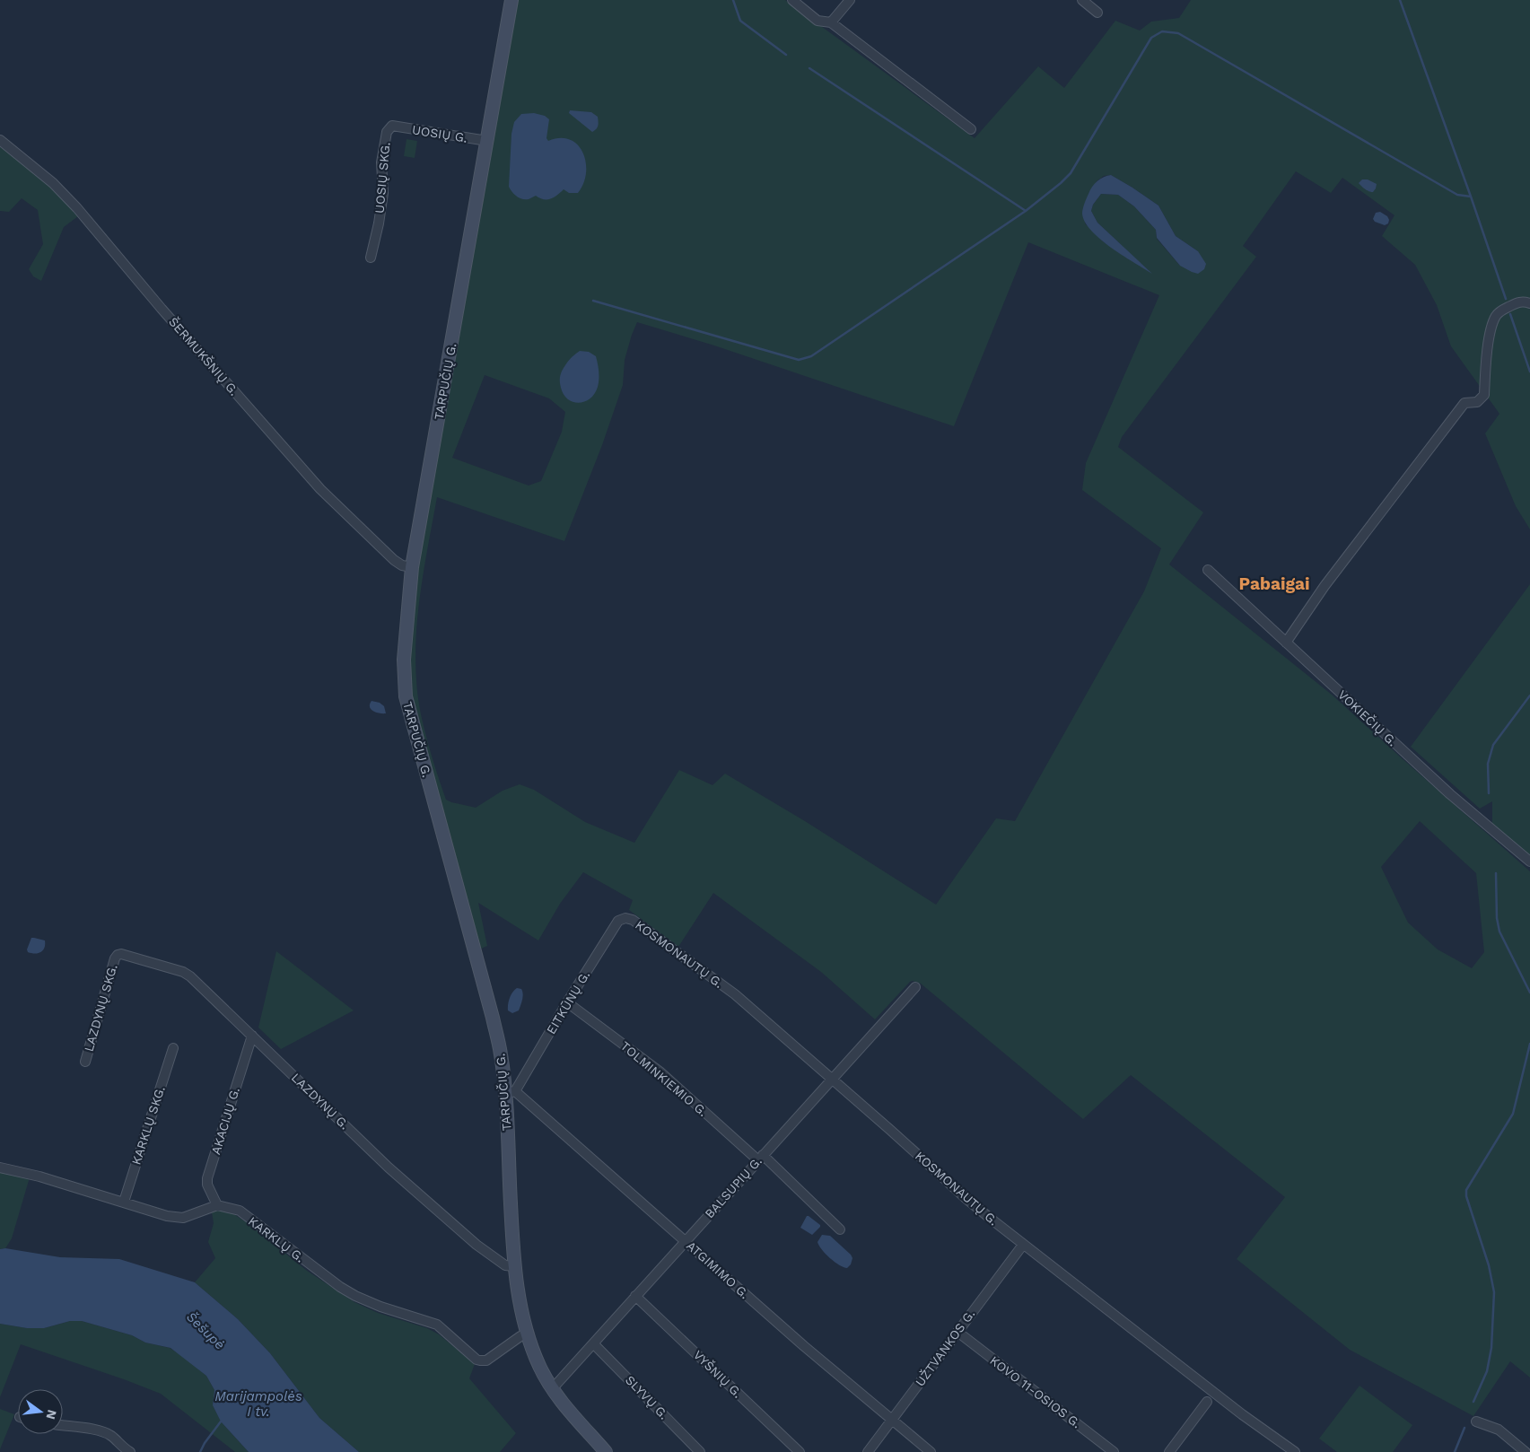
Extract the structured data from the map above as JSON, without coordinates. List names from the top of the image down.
{
  "streets": {
    "main road": ["TARPUČIŲ G."],
    "street": [
      "UOSIŲ G.",
      "UOSIŲ SKG.",
      "ŠERMUKŠNIŲ G.",
      "VOKIEČIŲ G.",
      "KOSMONAUTŲ G.",
      "EITKŪNŲ G.",
      "LAZDYNŲ SKG.",
      "TOLMINKIEMIO G.",
      "LAZDYNŲ G.",
      "AKACIJŲ G.",
      "KARKLŲ SKG.",
      "BALSUPIŲ G.",
      "KARKLŲ G.",
      "ATGIMIMO G.",
      "UŽTVANKOS G.",
      "VYŠNIŲ G.",
      "KOVO 11-OSIOS G.",
      "SLYVŲ G."
    ]
  },
  "crossings": [
    ["UOSIŲ G.", "UOSIŲ SKG."],
    ["UOSIŲ G.", "TARPUČIŲ G."],
    ["ŠERMUKŠNIŲ G.", "TARPUČIŲ G."],
    ["TARPUČIŲ G.", "EITKŪNŲ G."],
    ["TARPUČIŲ G.", "LAZDYNŲ G."],
    ["TARPUČIŲ G.", "BALSUPIŲ G."],
    ["TARPUČIŲ G.", "KARKLŲ G."],
    ["TARPUČIŲ G.", "ATGIMIMO G."],
    ["KOSMONAUTŲ G.", "EITKŪNŲ G."],
    ["KOSMONAUTŲ G.", "BALSUPIŲ G."],
    ["KOSMONAUTŲ G.", "UŽTVANKOS G."],
    ["EITKŪNŲ G.", "TOLMINKIEMIO G."],
    ["EITKŪNŲ G.", "ATGIMIMO G."],
    ["LAZDYNŲ SKG.", "LAZDYNŲ G."],
    ["TOLMINKIEMIO G.", "BALSUPIŲ G."],
    ["LAZDYNŲ G.", "AKACIJŲ G."],
    ["AKACIJŲ G.", "KARKLŲ G."],
    ["BALSUPIŲ G.", "ATGIMIMO G."],
    ["BALSUPIŲ G.", "VYŠNIŲ G."],
    ["BALSUPIŲ G.", "SLYVŲ G."],
    ["ATGIMIMO G.", "UŽTVANKOS G."],
    ["UŽTVANKOS G.", "KOVO 11-OSIOS G."]
  ],
  "districts": ["Pabaigai"],
  "water": ["Šešupė", "Marijampolės I tv."],
  "north": "right"
}
